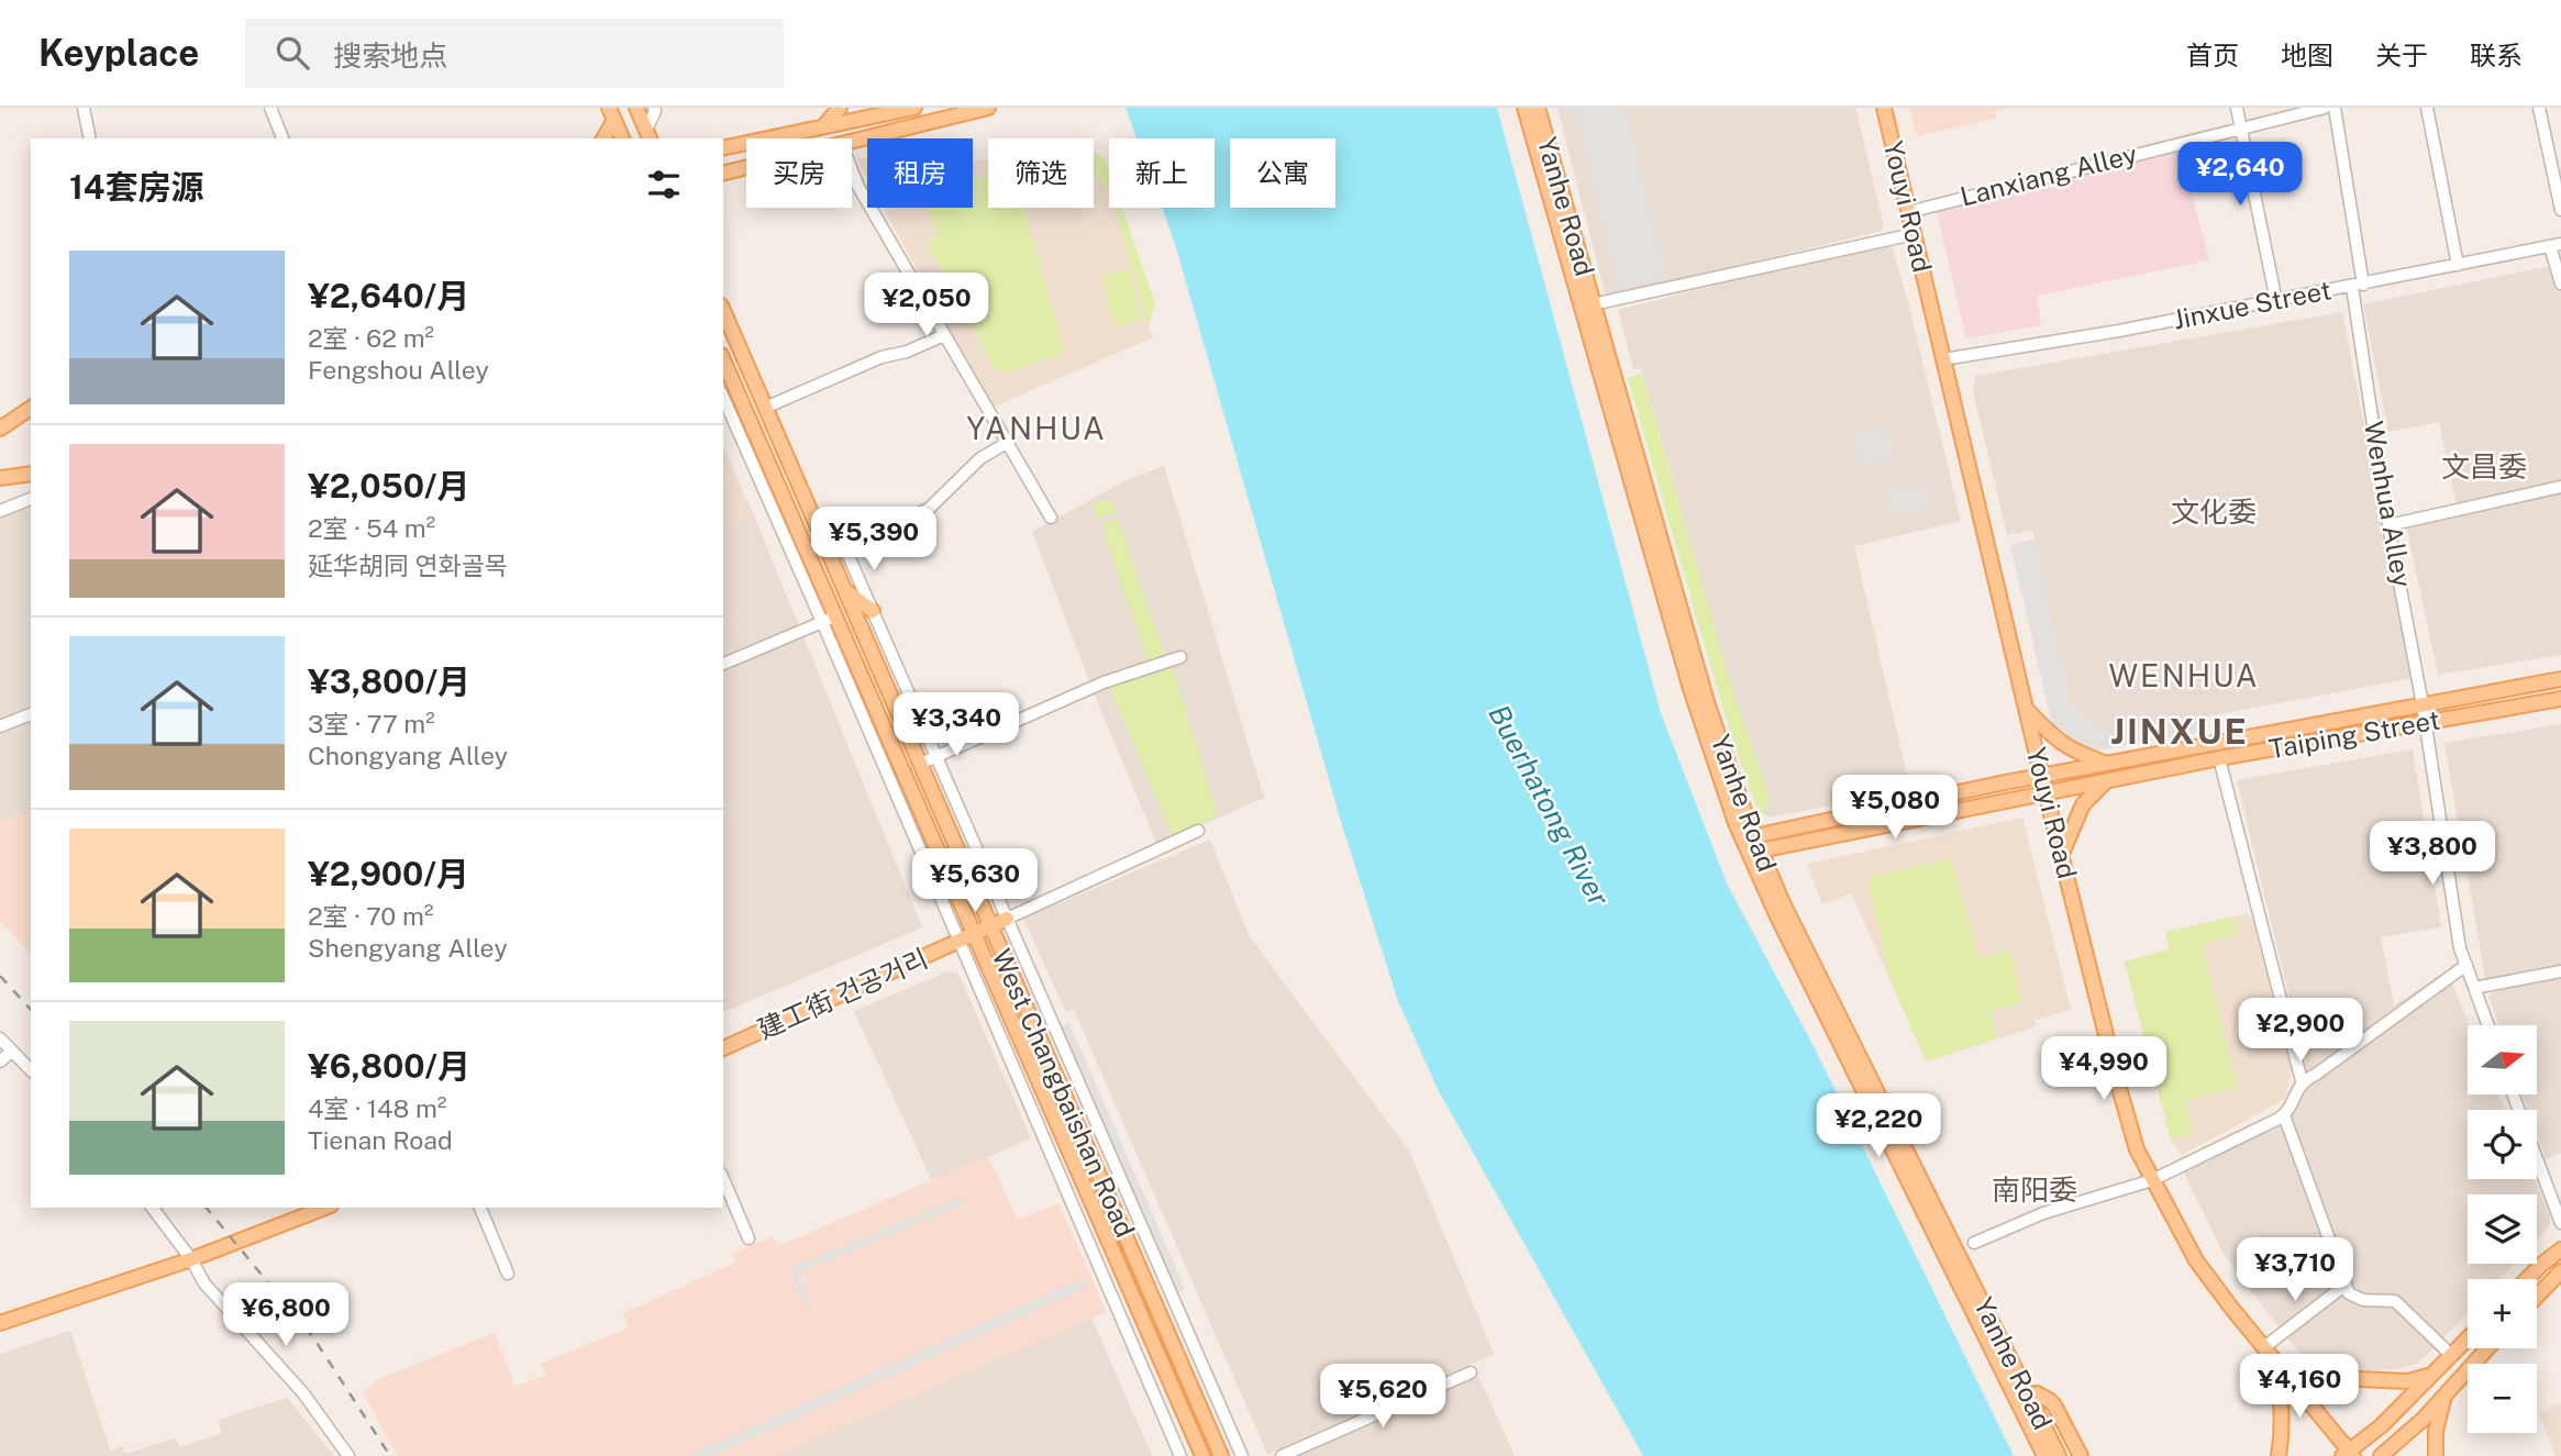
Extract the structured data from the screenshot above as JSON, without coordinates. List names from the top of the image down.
{
  "streets": {
    "main road": [
      "Yanhe Road",
      "Youyi Road",
      "Taiping Street",
      "建工街 건공거리",
      "West Changbaishan Road"
    ],
    "street": ["Lanxiang Alley", "Jinxue Street", "Wenhua Alley"]
  },
  "crossings": [
    ["Lanxiang Alley", "Youyi Road"],
    ["Yanhe Road", "Taiping Street"],
    ["Youyi Road", "Jinxue Street"],
    ["Youyi Road", "Taiping Street"],
    ["Jinxue Street", "Wenhua Alley"],
    ["Wenhua Alley", "Taiping Street"],
    ["建工街 건공거리", "West Changbaishan Road"]
  ],
  "districts": [
    "YANHUA",
    "文昌委",
    "文化委",
    "WENHUA",
    "JINXUE",
    "南阳委"
  ],
  "water": ["Buerhatong River"],
  "north": "right",
  "page": {
    "header": "Keyplace",
    "search": "搜索地点",
    "nav": [
      "首页",
      "地图",
      "关于",
      "联系"
    ],
    "chip": [
      "买房",
      "租房",
      "筛选",
      "新上",
      "公寓"
    ],
    "heading": "14套房源",
    "price": [
      "¥2,640",
      "¥2,050",
      "¥5,390",
      "¥3,340",
      "¥5,080",
      "¥3,800",
      "¥5,630",
      "¥2,900",
      "¥4,990",
      "¥2,220",
      "¥3,710",
      "¥6,800",
      "¥4,160",
      "¥5,620"
    ],
    "list": [
      {
        "name": "¥2,640/月",
        "note": "2室 · 62 m² · Fengshou Alley"
      },
      {
        "name": "¥2,050/月",
        "note": "2室 · 54 m² · 延华胡同 연화골목"
      },
      {
        "name": "¥3,800/月",
        "note": "3室 · 77 m² · Chongyang Alley"
      },
      {
        "name": "¥2,900/月",
        "note": "2室 · 70 m² · Shengyang Alley"
      },
      {
        "name": "¥6,800/月",
        "note": "4室 · 148 m² · Tienan Road"
      }
    ],
    "map_buttons": ["+", "−"]
  }
}
